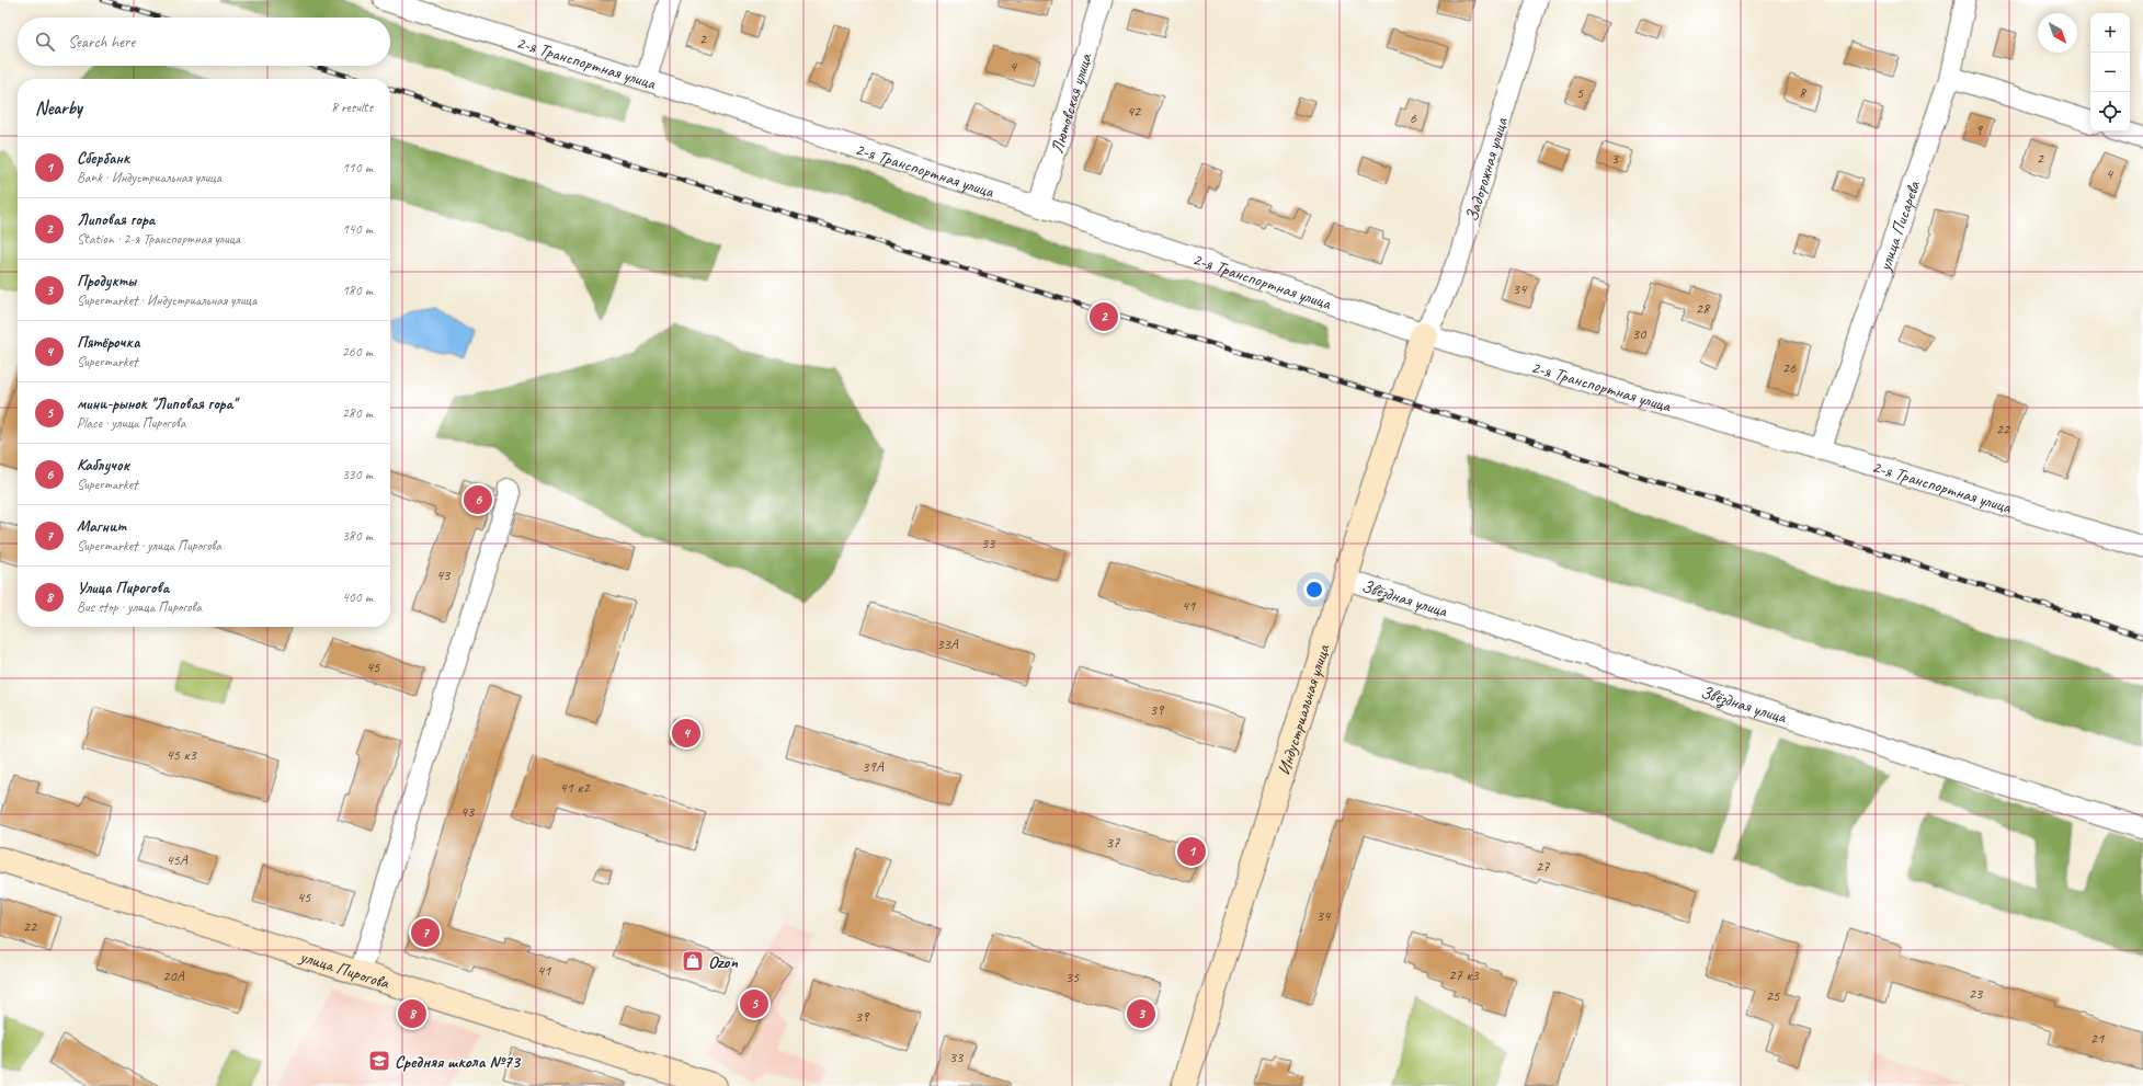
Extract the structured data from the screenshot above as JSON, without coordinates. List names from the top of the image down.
{
  "streets": {
    "street": [
      "2-я Транспортная улица",
      "Лютовская улица",
      "Задорожная улица",
      "улица Писарева",
      "Звёздная улица",
      "Индустриальная улица",
      "улица Пирогова"
    ]
  },
  "crossings": [
    ["2-я Транспортная улица", "Лютовская улица"],
    ["2-я Транспортная улица", "Задорожная улица"],
    ["2-я Транспортная улица", "улица Писарева"],
    ["2-я Транспортная улица", "Индустриальная улица"],
    ["Задорожная улица", "Индустриальная улица"],
    ["Звёздная улица", "Индустриальная улица"]
  ],
  "places": {
    "shop": ["Ozon"],
    "school or university": ["Средняя школа №73"]
  },
  "house_numbers": [
    "2",
    "4",
    "5",
    "8",
    "42",
    "6",
    "9",
    "3",
    "2",
    "4",
    "34",
    "28",
    "30",
    "26",
    "22",
    "33",
    "43",
    "41",
    "33А",
    "45",
    "39",
    "45 к3",
    "39А",
    "41 к2",
    "43",
    "37",
    "45А",
    "27",
    "45",
    "34",
    "22",
    "41",
    "27 к3",
    "20А",
    "35",
    "23",
    "25",
    "39",
    "21",
    "33"
  ],
  "north": "bottom right",
  "page": {
    "map_buttons": ["+", "−"],
    "search": "Search here",
    "heading": ["Nearby", "8 results"],
    "list": [
      {
        "mark": "1",
        "name": "Сбербанк",
        "note": "Bank · Индустриальная улица",
        "value": "110 m"
      },
      {
        "mark": "2",
        "name": "Липовая гора",
        "note": "Station · 2-я Транспортная улица",
        "value": "140 m"
      },
      {
        "mark": "3",
        "name": "Продукты",
        "note": "Supermarket · Индустриальная улица",
        "value": "180 m"
      },
      {
        "mark": "4",
        "name": "Пятёрочка",
        "note": "Supermarket",
        "value": "260 m"
      },
      {
        "mark": "5",
        "name": "мини-рынок \"Липовая гора\"",
        "note": "Place · улица Пирогова",
        "value": "280 m"
      },
      {
        "mark": "6",
        "name": "Каблучок",
        "note": "Supermarket",
        "value": "330 m"
      },
      {
        "mark": "7",
        "name": "Магнит",
        "note": "Supermarket · улица Пирогова",
        "value": "380 m"
      },
      {
        "mark": "8",
        "name": "Улица Пирогова",
        "note": "Bus stop · улица Пирогова",
        "value": "400 m"
      }
    ],
    "pins": [
      "2",
      "6",
      "4",
      "1",
      "7",
      "5",
      "3",
      "8"
    ]
  }
}
